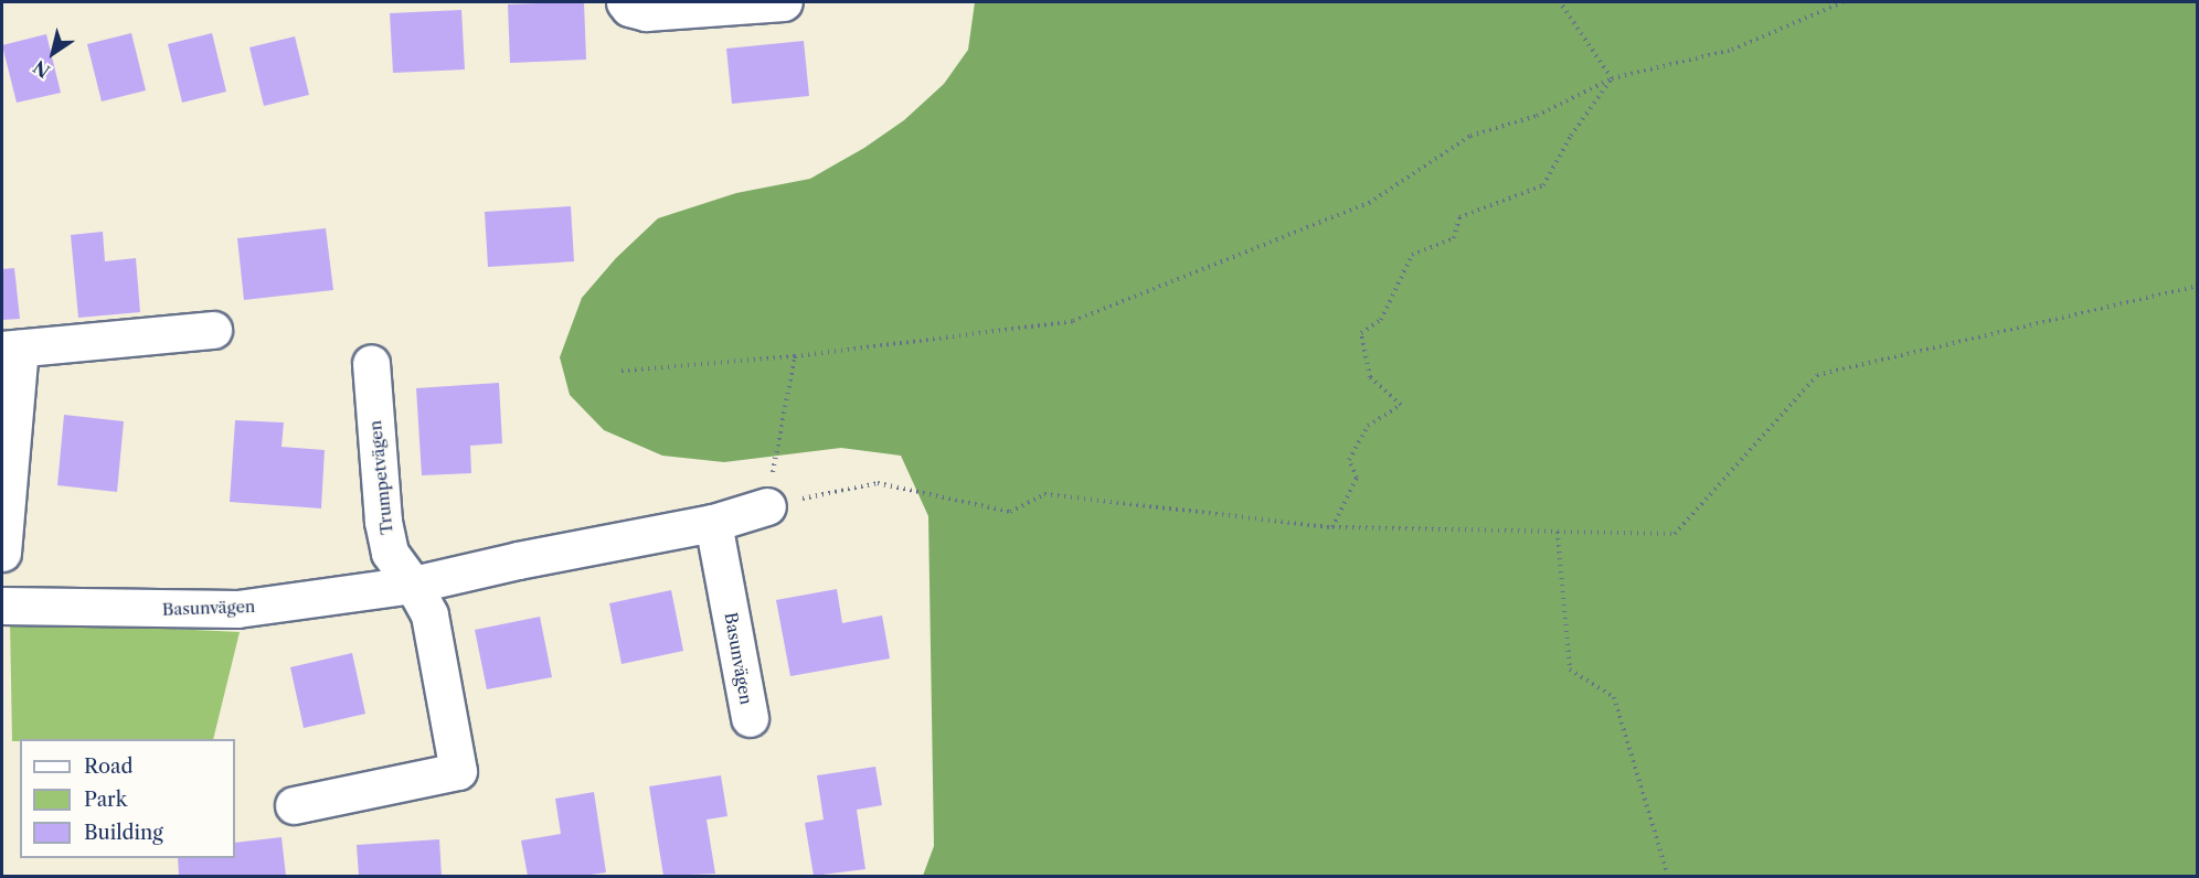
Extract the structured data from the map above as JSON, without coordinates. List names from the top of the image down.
{
  "streets": {
    "street": ["Trumpetvägen", "Basunvägen"]
  },
  "crossings": [
    ["Trumpetvägen", "Basunvägen"]
  ],
  "legend": ["Road", "Park", "Building"],
  "north": "bottom left"
}
